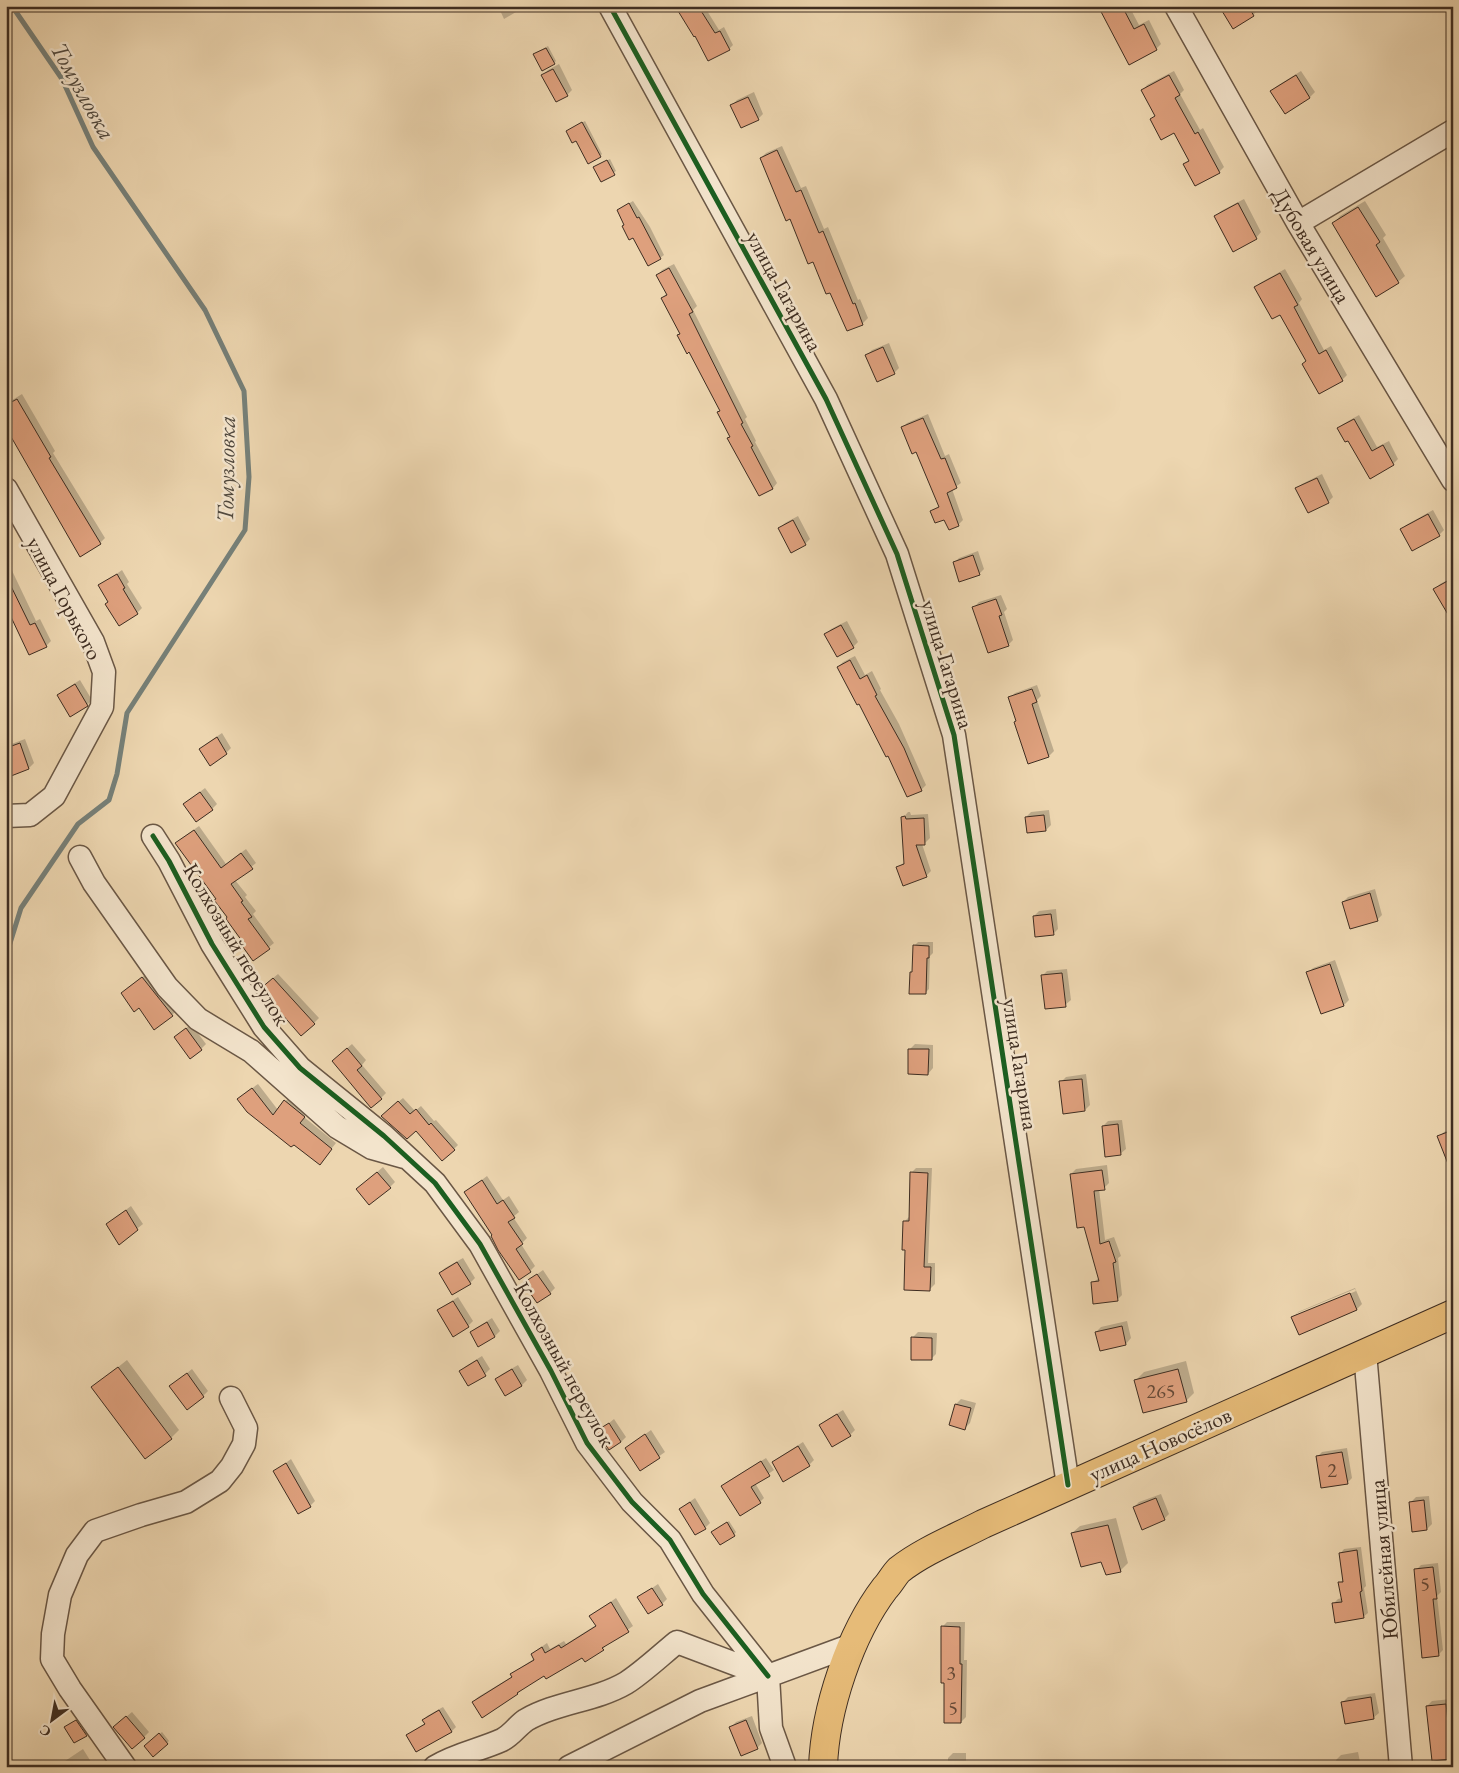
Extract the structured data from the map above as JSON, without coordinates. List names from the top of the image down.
{
  "streets": {
    "main road": ["улица Новосёлов"],
    "street": [
      "Дубовая улица",
      "улица Гагарина",
      "улица Горького",
      "Колхозный переулок",
      "Юбилейная улица"
    ]
  },
  "crossings": [
    ["улица Гагарина", "улица Новосёлов"],
    ["улица Новосёлов", "Юбилейная улица"]
  ],
  "water": ["Томузловка"],
  "house_numbers": [
    "265",
    "2",
    "5",
    "3",
    "5"
  ],
  "north": "bottom left"
}
